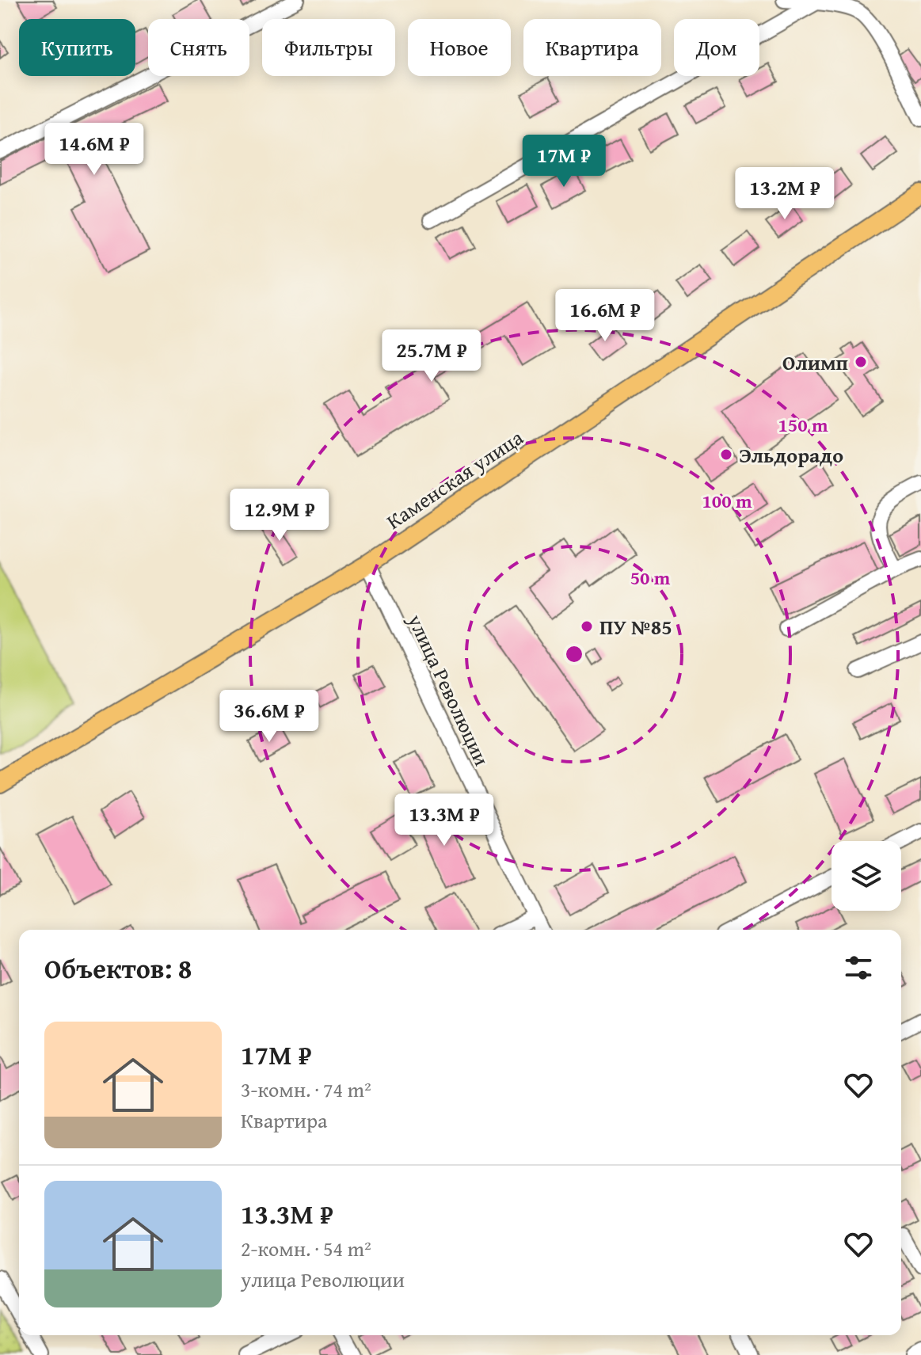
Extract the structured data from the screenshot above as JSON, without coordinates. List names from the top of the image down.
{
  "streets": {
    "main road": ["Каменская улица"],
    "street": ["улица Революции"]
  },
  "crossings": [
    ["Каменская улица", "улица Революции"]
  ],
  "places": ["Олимп", "Эльдорадо", "ПУ №85"],
  "page": {
    "chip": [
      "Купить",
      "Снять",
      "Фильтры",
      "Новое",
      "Квартира",
      "Дом"
    ],
    "price": [
      "14.6M ₽",
      "17M ₽",
      "13.2M ₽",
      "16.6M ₽",
      "25.7M ₽",
      "12.9M ₽",
      "36.6M ₽",
      "13.3M ₽"
    ],
    "heading": "Объектов: 8",
    "list": [
      {
        "name": "17M ₽",
        "note": "3-комн. · 74 m² · Квартира"
      },
      {
        "name": "13.3M ₽",
        "note": "2-комн. · 54 m² · улица Революции"
      }
    ]
  },
  "rings": ["150 m", "100 m", "50 m"]
}
